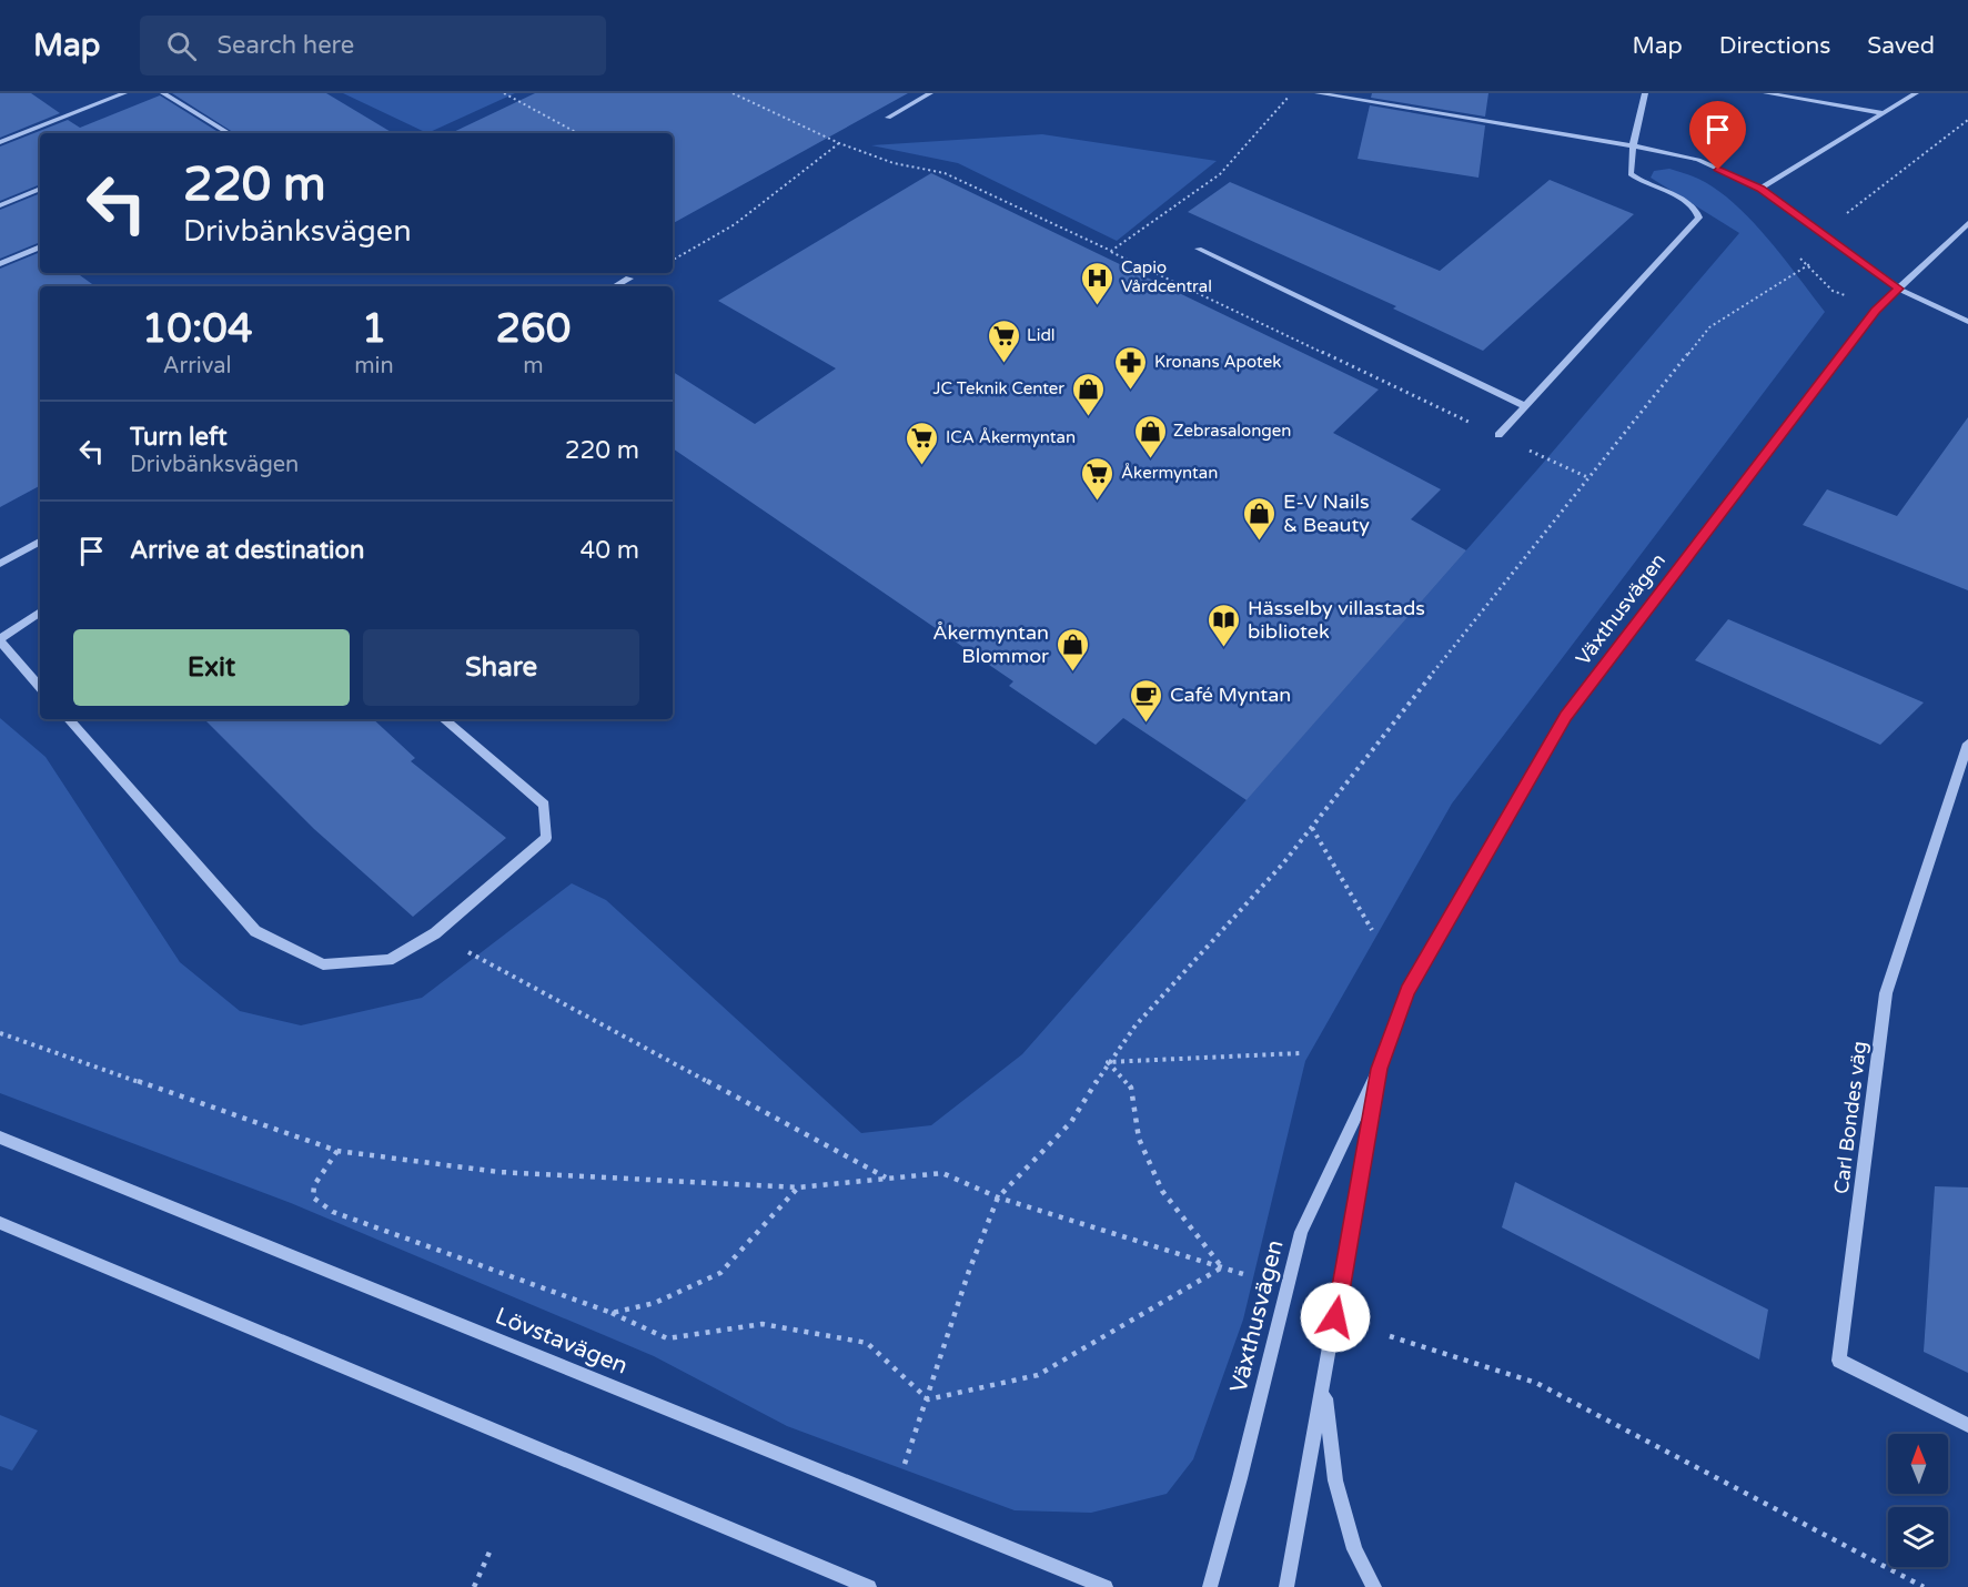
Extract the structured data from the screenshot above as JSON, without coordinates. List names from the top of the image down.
{
  "streets": {
    "street": ["Växthusvägen", "Carl Bondes väg", "Lövstavägen"]
  },
  "places": {
    "hospital": ["Capio Vårdcentral"],
    "supermarket": ["Lidl", "ICA Åkermyntan", "Åkermyntan"],
    "pharmacy": ["Kronans Apotek"],
    "shop": [
      "JC Teknik Center",
      "Zebrasalongen",
      "E-V Nails & Beauty",
      "Åkermyntan Blommor"
    ],
    "library": ["Hässelby villastads bibliotek"],
    "cafe": ["Café Myntan"]
  },
  "north": "top",
  "page": {
    "header": "Map",
    "search": "Search here",
    "nav": ["Map", "Directions", "Saved"],
    "turn": ["220 m", "Drivbänksvägen"],
    "eta": [
      "10:04",
      "Arrival",
      "1",
      "min",
      "260",
      "m"
    ],
    "list": [
      {
        "name": "Turn left",
        "note": "Drivbänksvägen",
        "value": "220 m"
      },
      {
        "name": "Arrive at destination",
        "value": "40 m"
      }
    ],
    "buttons": ["Exit", "Share"]
  }
}
